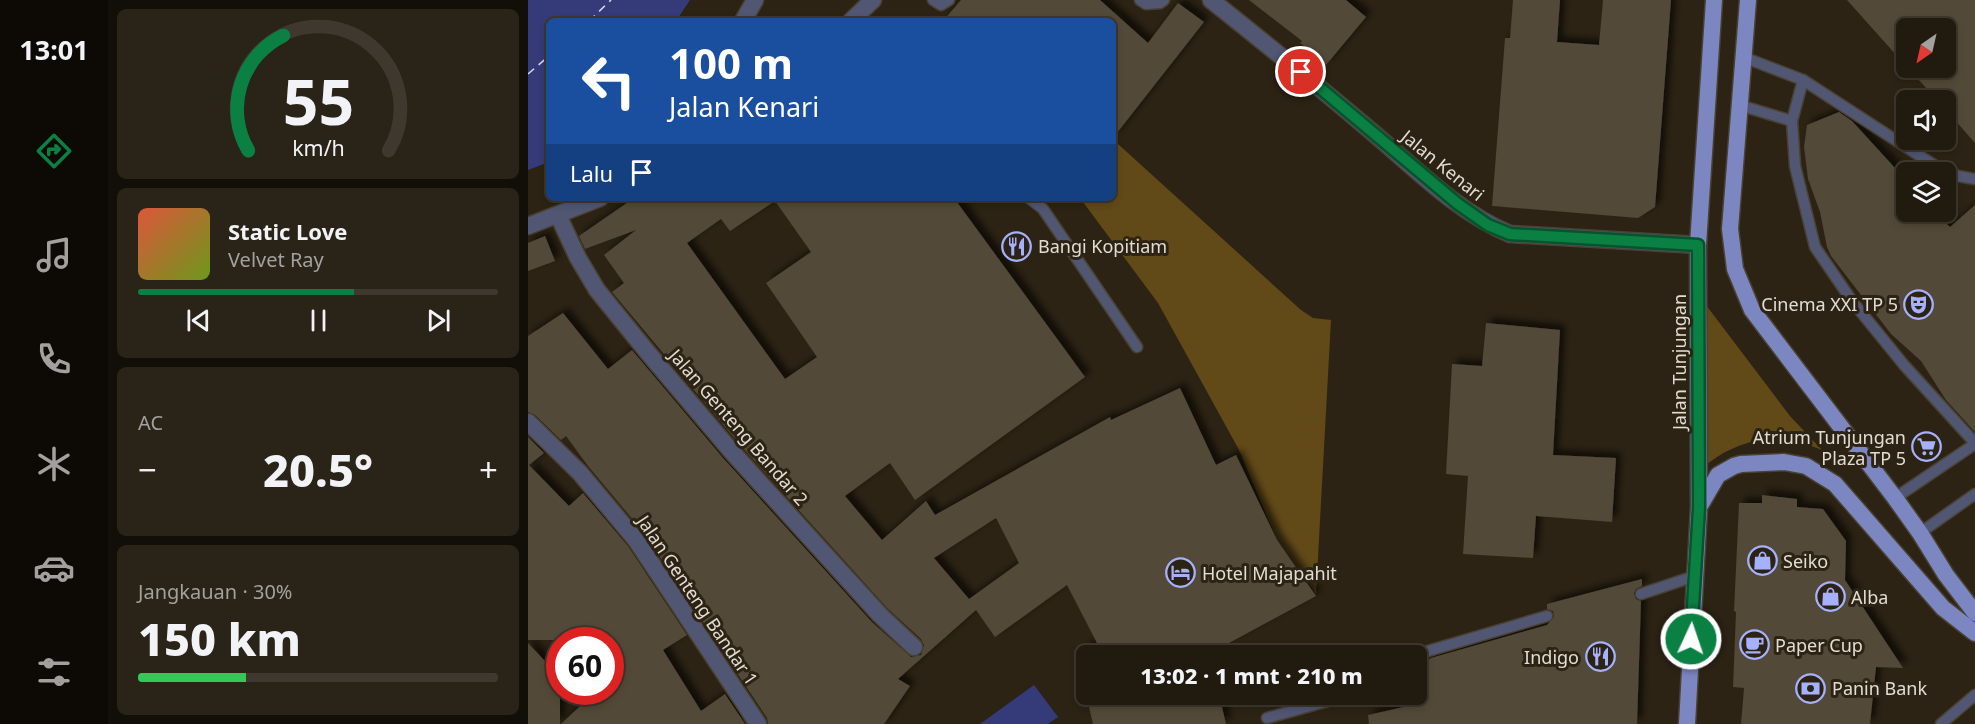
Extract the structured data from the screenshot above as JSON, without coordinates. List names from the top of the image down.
{
  "streets": {
    "main road": ["Jalan Tunjungan"],
    "street": ["Jalan Kenari", "Jalan Genteng Bandar 2", "Jalan Genteng Bandar 1"]
  },
  "crossings": [
    ["Jalan Kenari", "Jalan Tunjungan"]
  ],
  "places": {
    "restaurant": ["Bangi Kopitiam", "Indigo"],
    "theatre": ["Cinema XXI TP 5"],
    "supermarket": ["Atrium Tunjungan Plaza TP 5"],
    "shop": ["Seiko", "Alba"],
    "hotel": ["Hotel Majapahit"],
    "cafe": ["Paper Cup"],
    "bank": ["Panin Bank"]
  },
  "north": "bottom left",
  "page": {
    "tabs": "13:01",
    "turn": ["100 m", "Jalan Kenari"],
    "then": "Lalu",
    "song": ["Static Love", "Velvet Ray"],
    "tile": [
      "AC",
      ["Jangkauan · 30%", "150 km"]
    ],
    "heat": ["−", "20.5°", "+"],
    "limit": "60",
    "trip": "13:02 · 1 mnt · 210 m",
    "gauge": ["55", "km/h"]
  }
}
